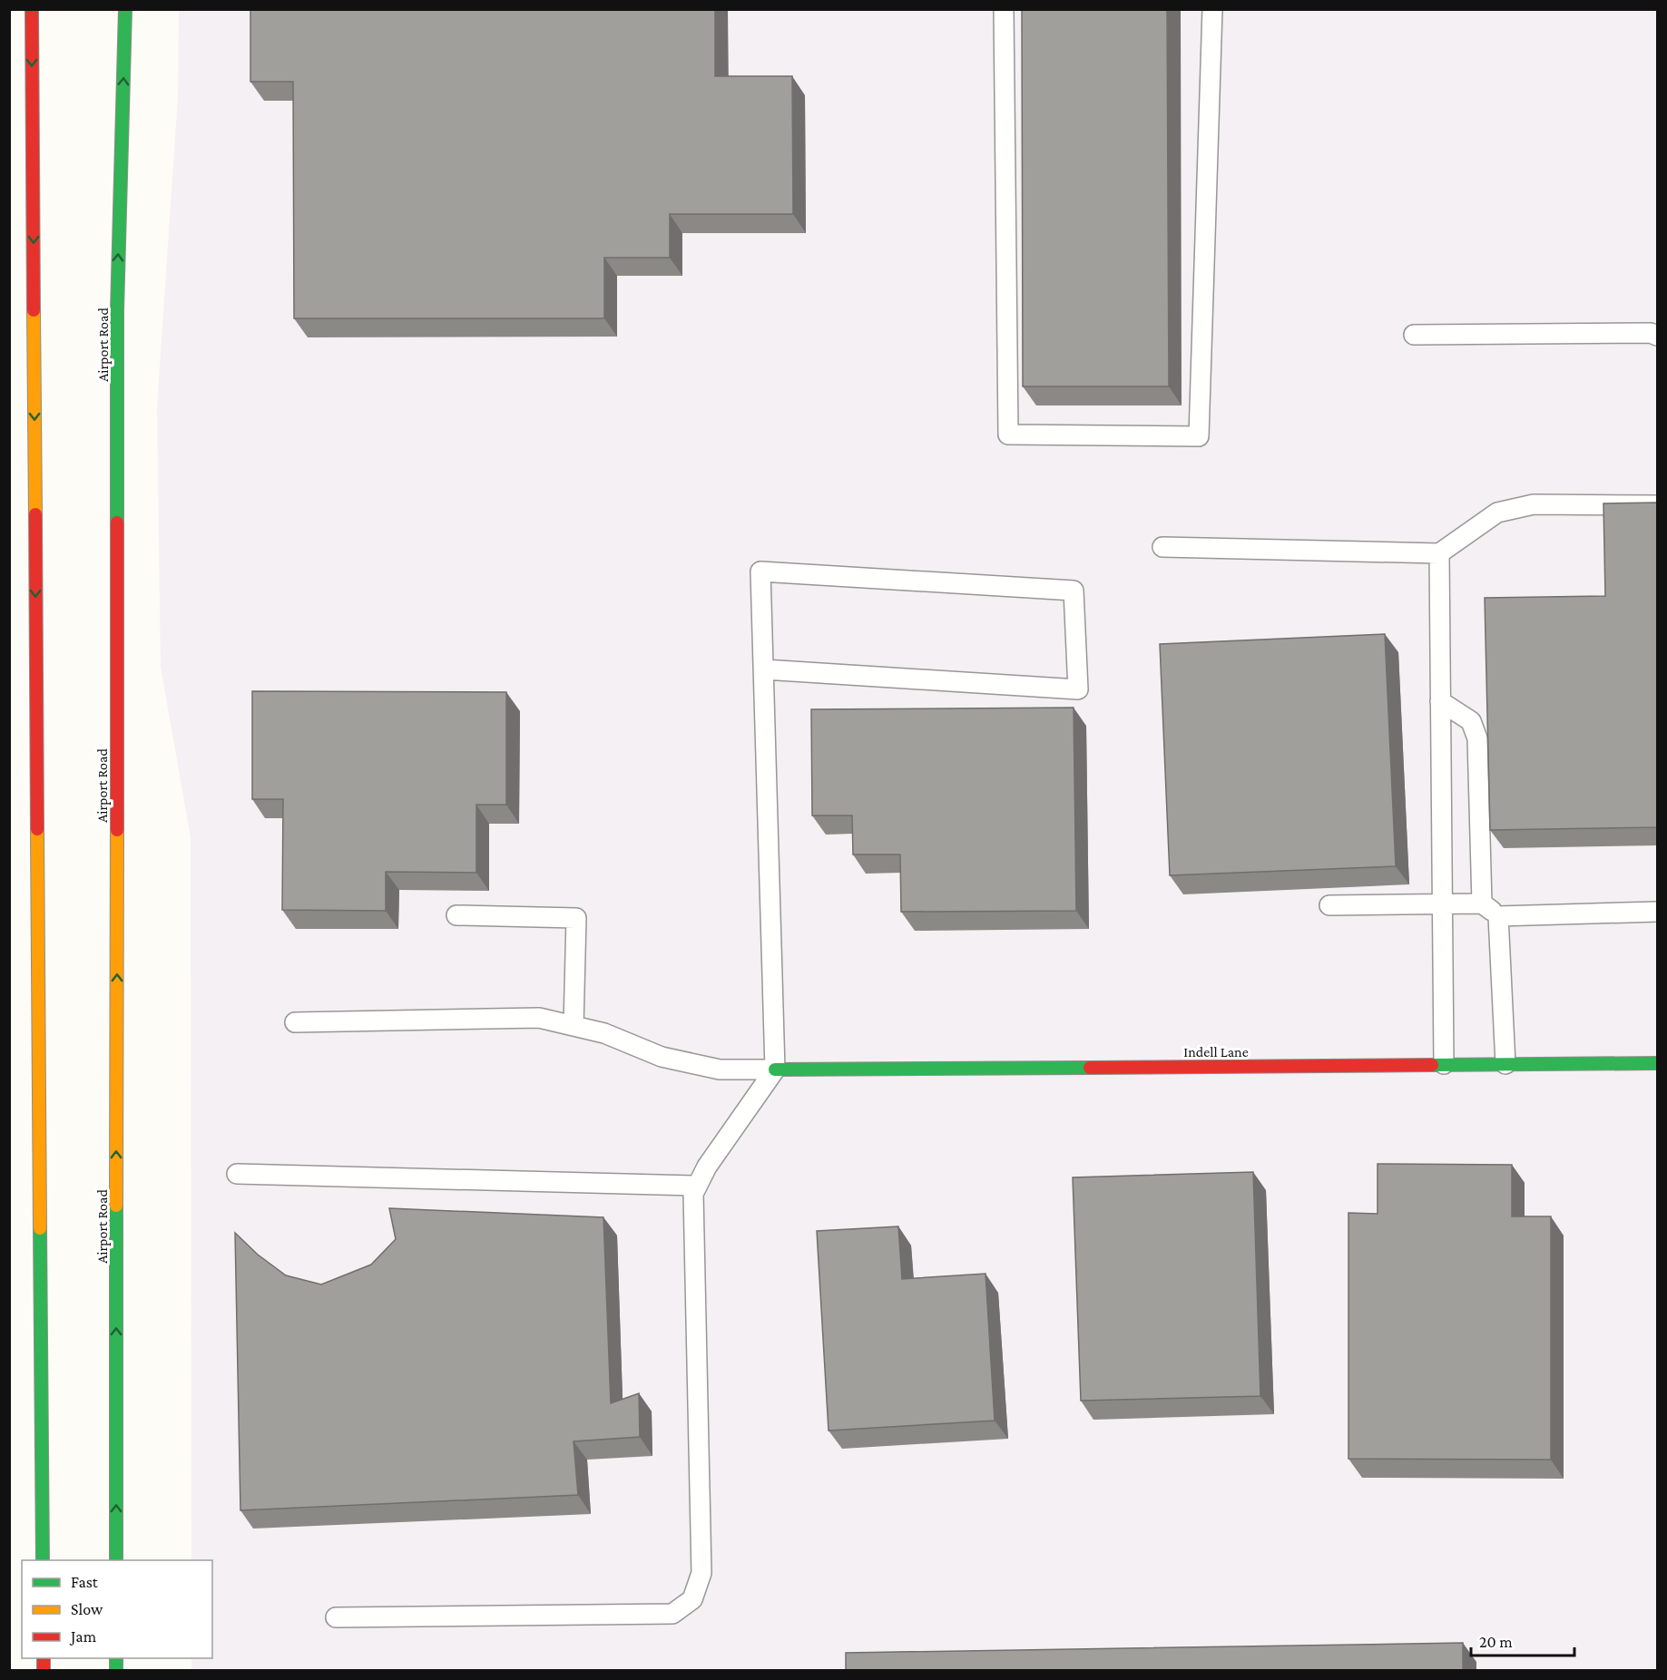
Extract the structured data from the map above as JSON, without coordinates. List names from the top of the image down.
{
  "streets": {
    "main road": ["Airport Road", "Indell Lane"]
  },
  "legend": ["Fast", "Slow", "Jam"],
  "scale_bar": "20 m"
}
